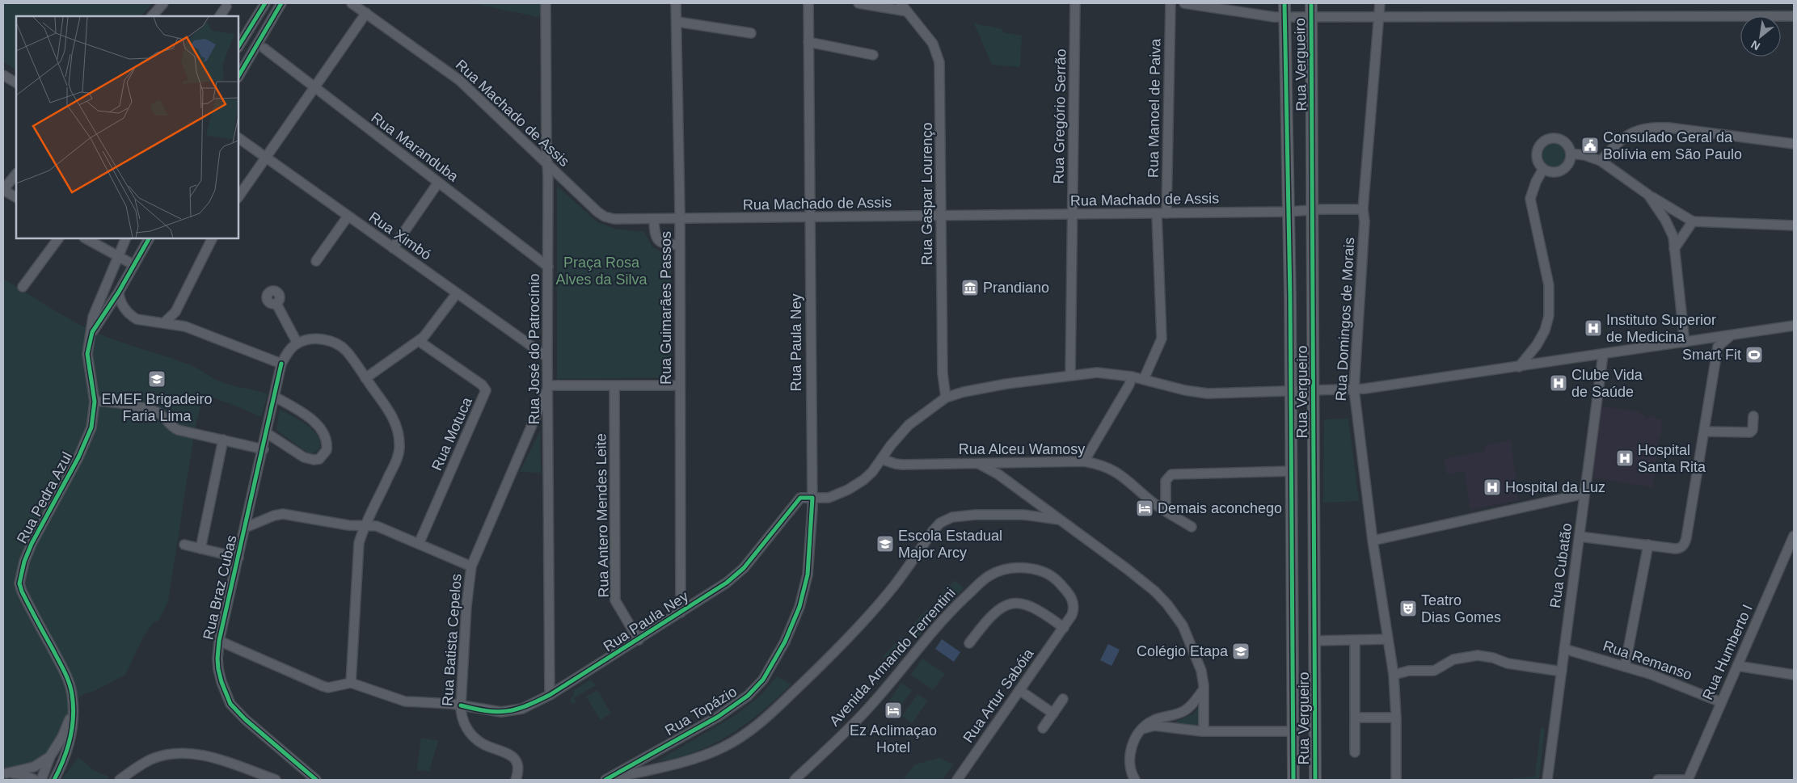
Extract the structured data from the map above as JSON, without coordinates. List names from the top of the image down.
{
  "streets": {
    "main road": ["Rua Vergueiro"],
    "street": [
      "Rua Manoel de Paiva",
      "Rua Machado de Assis",
      "Rua Gregório Serrão",
      "Rua Maranduba",
      "Rua Gaspar Lourenço",
      "Rua Ximbó",
      "Rua Guimarães Passos",
      "Rua Domingos de Morais",
      "Rua Paula Ney",
      "Rua José do Patrocínio",
      "Rua Motuca",
      "Rua Alceu Wamosy",
      "Rua Pedra Azul",
      "Rua Antero Mendes Leite",
      "Rua Cubatão",
      "Rua Braz Cubas",
      "Rua Batista Cepelos",
      "Rua Humberto I",
      "Avenida Armando Ferrentini",
      "Rua Remanso",
      "Rua Artur Sabóia",
      "Rua Topázio"
    ]
  },
  "crossings": [
    ["Rua Vergueiro", "Rua Machado de Assis"],
    ["Rua Manoel de Paiva", "Rua Machado de Assis"],
    ["Rua Machado de Assis", "Rua Gregório Serrão"],
    ["Rua Machado de Assis", "Rua Gaspar Lourenço"],
    ["Rua Machado de Assis", "Rua Guimarães Passos"],
    ["Rua Machado de Assis", "Rua Domingos de Morais"],
    ["Rua Machado de Assis", "Rua Paula Ney"],
    ["Rua Machado de Assis", "Rua José do Patrocínio"],
    ["Rua Maranduba", "Rua José do Patrocínio"],
    ["Rua Ximbó", "Rua José do Patrocínio"],
    ["Rua Guimarães Passos", "Rua Paula Ney"],
    ["Rua Paula Ney", "Rua José do Patrocínio"],
    ["Rua Paula Ney", "Rua Antero Mendes Leite"],
    ["Rua Paula Ney", "Rua Batista Cepelos"],
    ["Rua Paula Ney", "Rua Topázio"],
    ["Rua José do Patrocínio", "Rua Batista Cepelos"],
    ["Rua Cubatão", "Rua Remanso"],
    ["Rua Humberto I", "Rua Remanso"],
    ["Avenida Armando Ferrentini", "Rua Artur Sabóia"]
  ],
  "parks": ["Praça Rosa Alves da Silva"],
  "places": {
    "public building": ["Consulado Geral da Bolívia em São Paulo"],
    "museum": ["Prandiano"],
    "hospital": [
      "Instituto Superior de Medicina",
      "Clube Vida de Saúde",
      "Hospital Santa Rita",
      "Hospital da Luz"
    ],
    "sports": ["Smart Fit"],
    "school or university": ["EMEF Brigadeiro Faria Lima", "Escola Estadual Major Arcy", "Colégio Etapa"],
    "hotel": ["Demais aconchego", "Ez Aclimaçao Hotel"],
    "theatre": ["Teatro Dias Gomes"]
  },
  "north": "bottom left"
}
